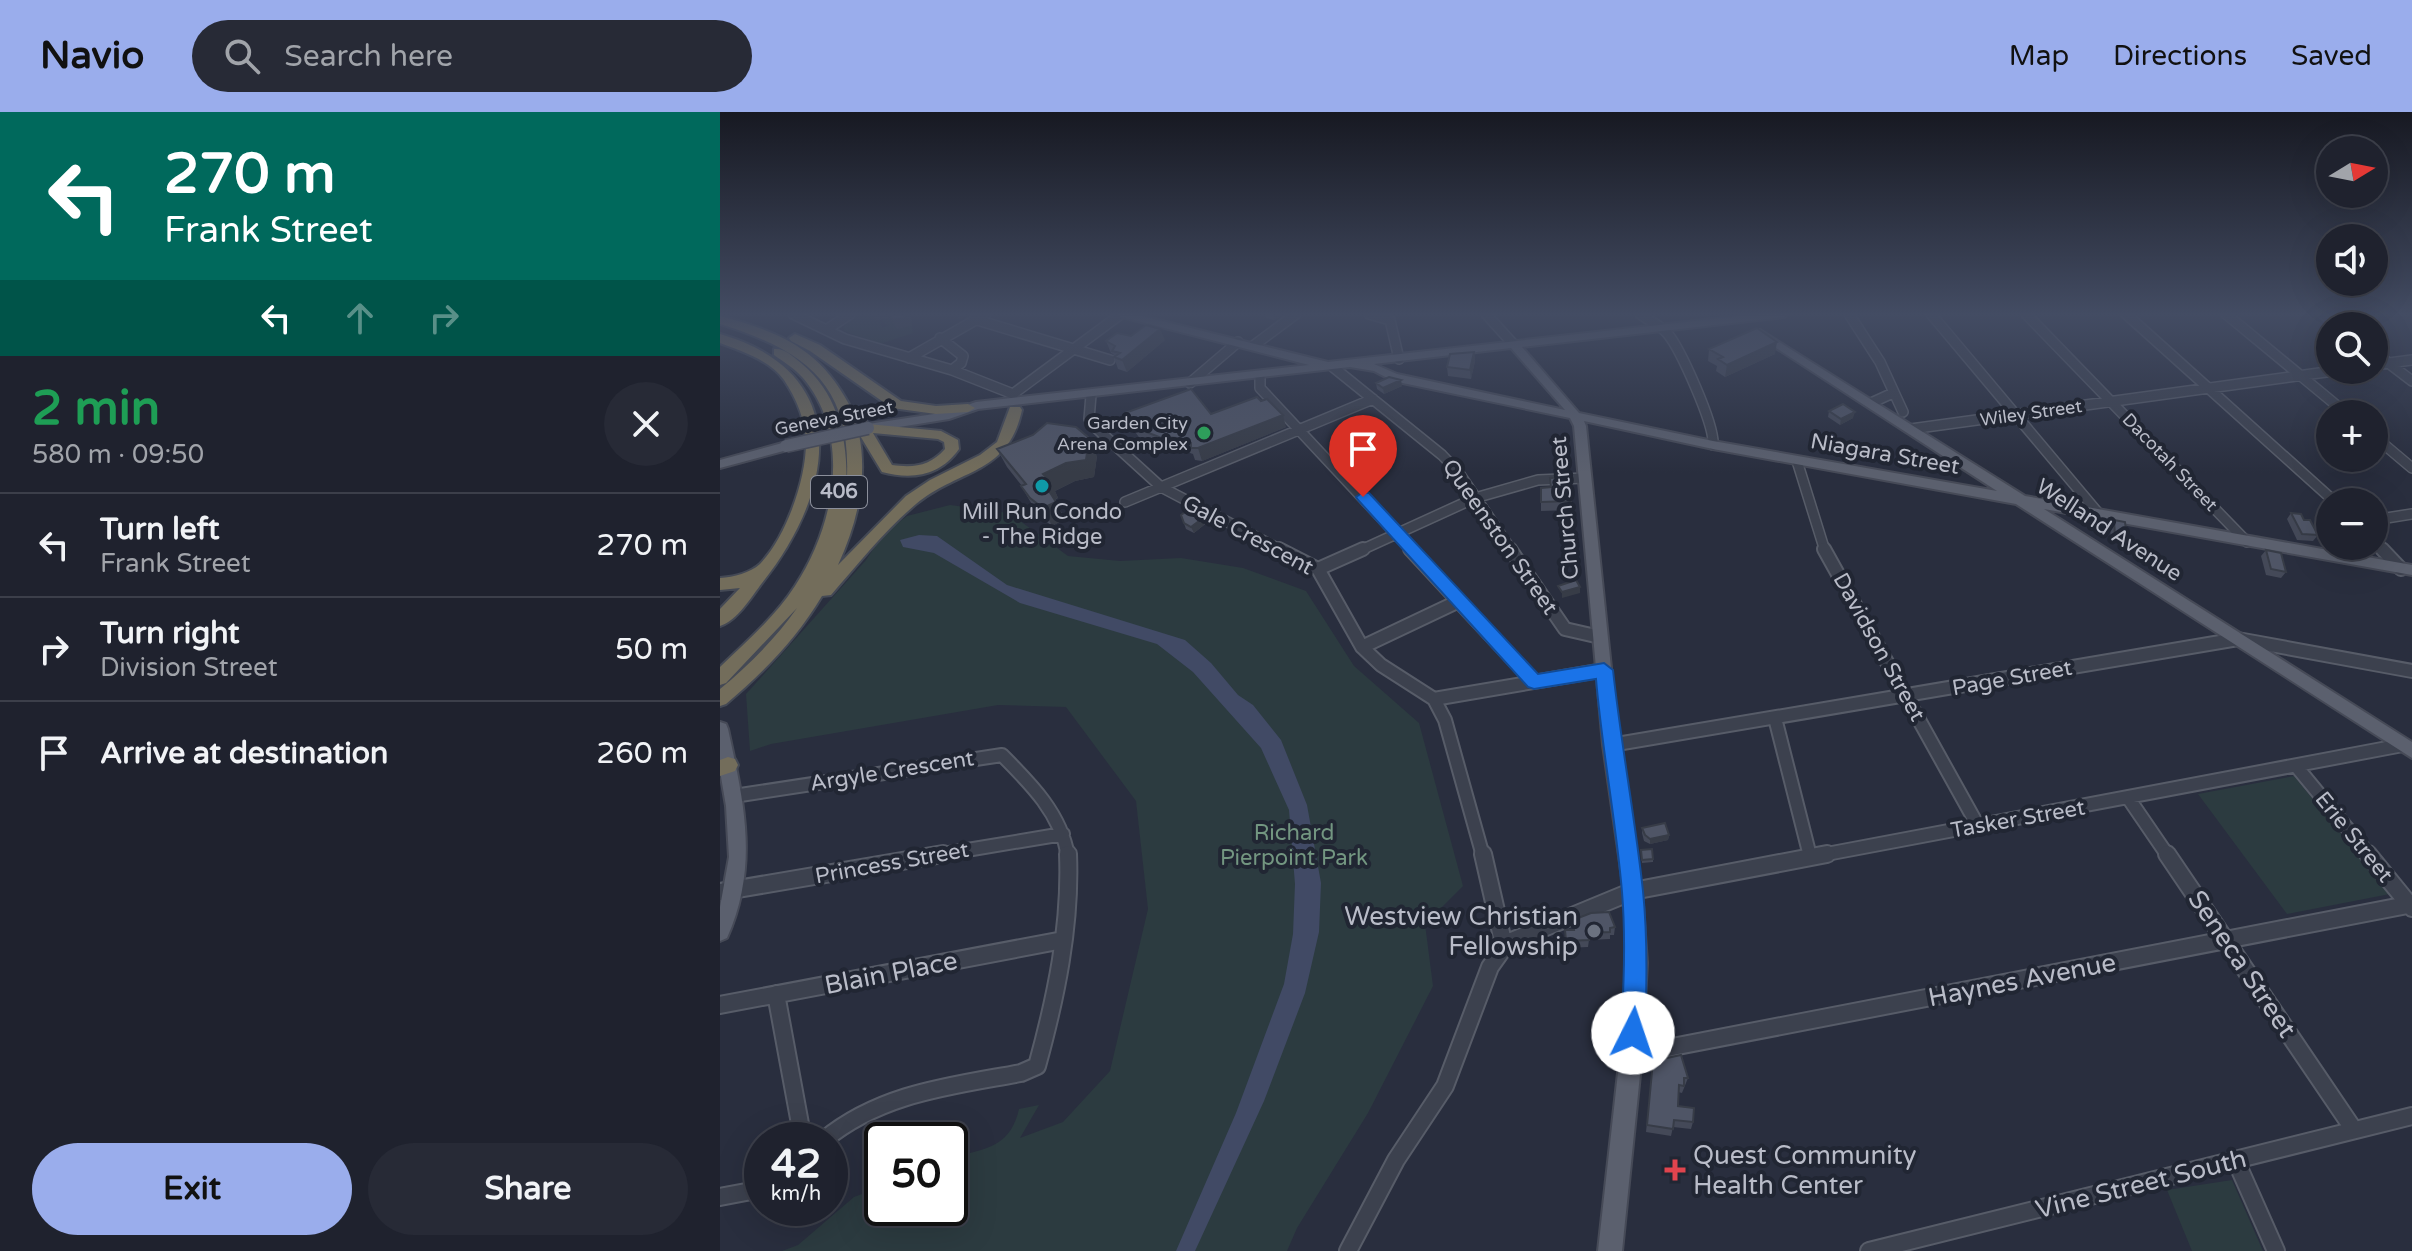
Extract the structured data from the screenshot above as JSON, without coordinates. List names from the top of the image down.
{
  "streets": {
    "highway": ["406"],
    "main road": [
      "Geneva Street",
      "Niagara Street",
      "Church Street",
      "Welland Avenue"
    ],
    "street": [
      "Wiley Street",
      "Dacotah Street",
      "Gale Crescent",
      "Queenston Street",
      "Davidson Street",
      "Page Street",
      "Argyle Crescent",
      "Tasker Street",
      "Erie Street",
      "Princess Street",
      "Seneca Street",
      "Blain Place",
      "Haynes Avenue",
      "Vine Street South"
    ]
  },
  "crossings": [
    ["Wiley Street", "Dacotah Street"],
    ["Wiley Street", "Welland Avenue"],
    ["Geneva Street", "Gale Crescent"],
    ["Niagara Street", "Dacotah Street"],
    ["Niagara Street", "Church Street"],
    ["Niagara Street", "Welland Avenue"],
    ["Niagara Street", "Davidson Street"],
    ["Church Street", "Queenston Street"],
    ["Welland Avenue", "Page Street"],
    ["Welland Avenue", "Tasker Street"],
    ["Davidson Street", "Page Street"],
    ["Davidson Street", "Tasker Street"],
    ["Argyle Crescent", "Princess Street"],
    ["Argyle Crescent", "Blain Place"],
    ["Tasker Street", "Erie Street"],
    ["Tasker Street", "Seneca Street"],
    ["Erie Street", "Haynes Avenue"],
    ["Seneca Street", "Haynes Avenue"],
    ["Seneca Street", "Vine Street South"]
  ],
  "parks": ["Richard Pierpoint Park"],
  "places": {
    "other": ["Garden City Arena Complex", "Mill Run Condo - The Ridge", "Westview Christian Fellowship"],
    "health": ["Quest Community Health Center"]
  },
  "north": "right",
  "page": {
    "header": "Navio",
    "search": "Search here",
    "nav": ["Map", "Directions", "Saved"],
    "turn": ["270 m", "Frank Street"],
    "map_buttons": ["+", "−"],
    "heading": ["2 min", "580 m · 09:50"],
    "list": [
      {
        "name": "Turn left",
        "note": "Frank Street",
        "value": "270 m"
      },
      {
        "name": "Turn right",
        "note": "Division Street",
        "value": "50 m"
      },
      {
        "name": "Arrive at destination",
        "value": "260 m"
      }
    ],
    "speed": "42 km/h",
    "limit": "50",
    "buttons": ["Exit", "Share"]
  }
}
